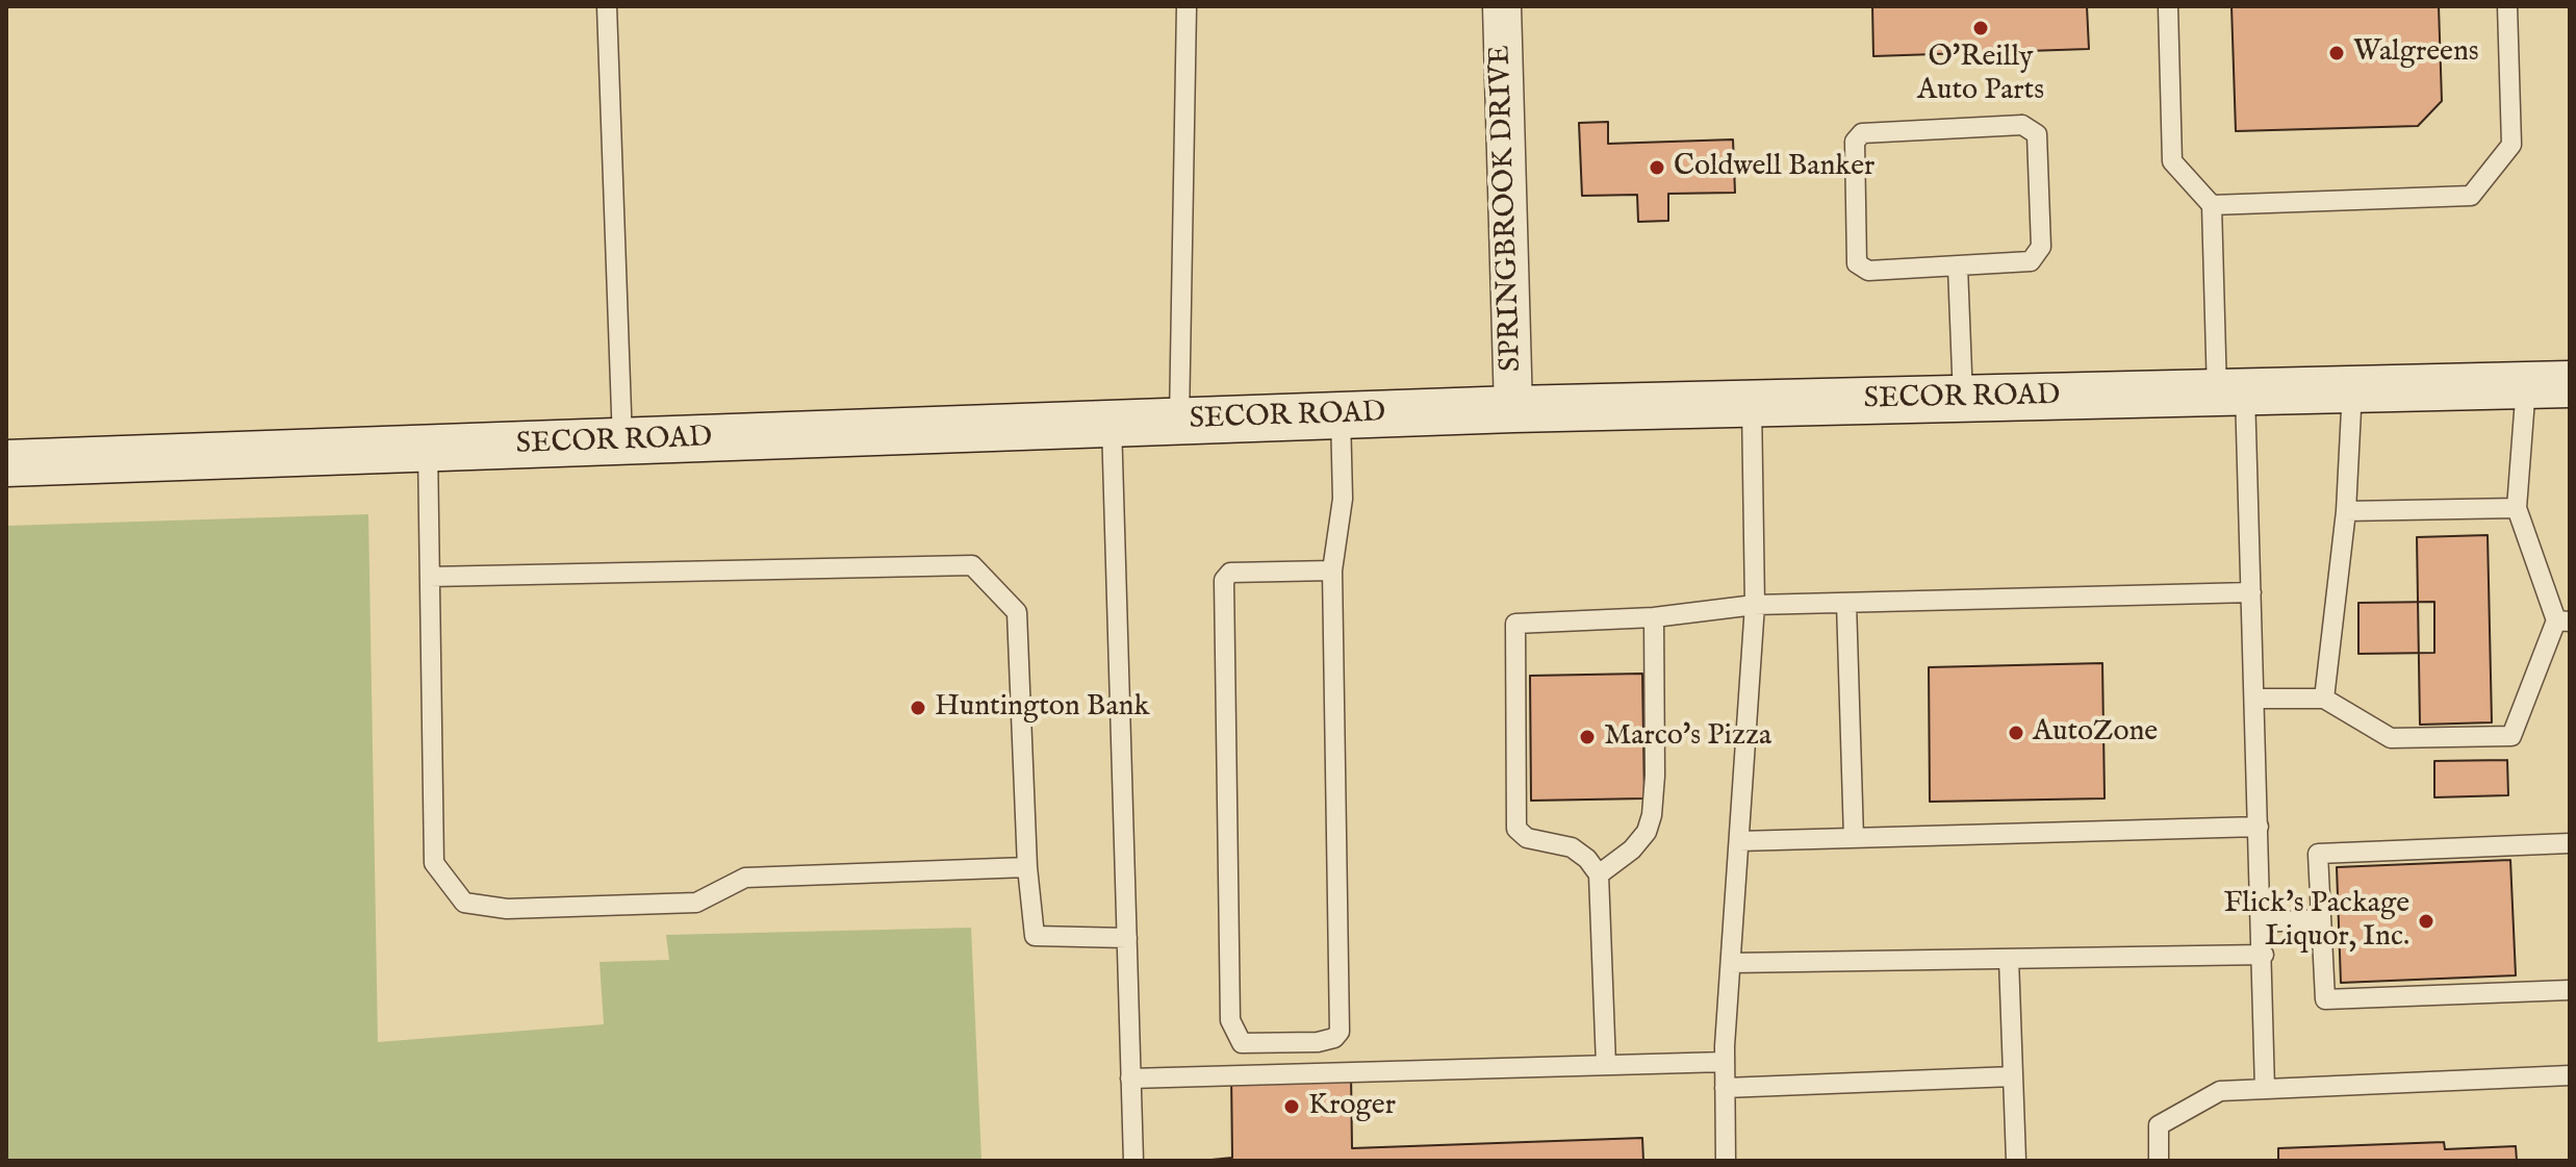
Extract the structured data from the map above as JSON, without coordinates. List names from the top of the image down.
{
  "streets": {
    "street": ["SPRINGBROOK DRIVE", "SECOR ROAD"]
  },
  "crossings": [
    ["SPRINGBROOK DRIVE", "SECOR ROAD"]
  ],
  "places": [
    "O'Reilly Auto Parts",
    "Walgreens",
    "Coldwell Banker",
    "Huntington Bank",
    "AutoZone",
    "Marco's Pizza",
    "Flick's Package Liquor, Inc.",
    "Kroger"
  ]
}
